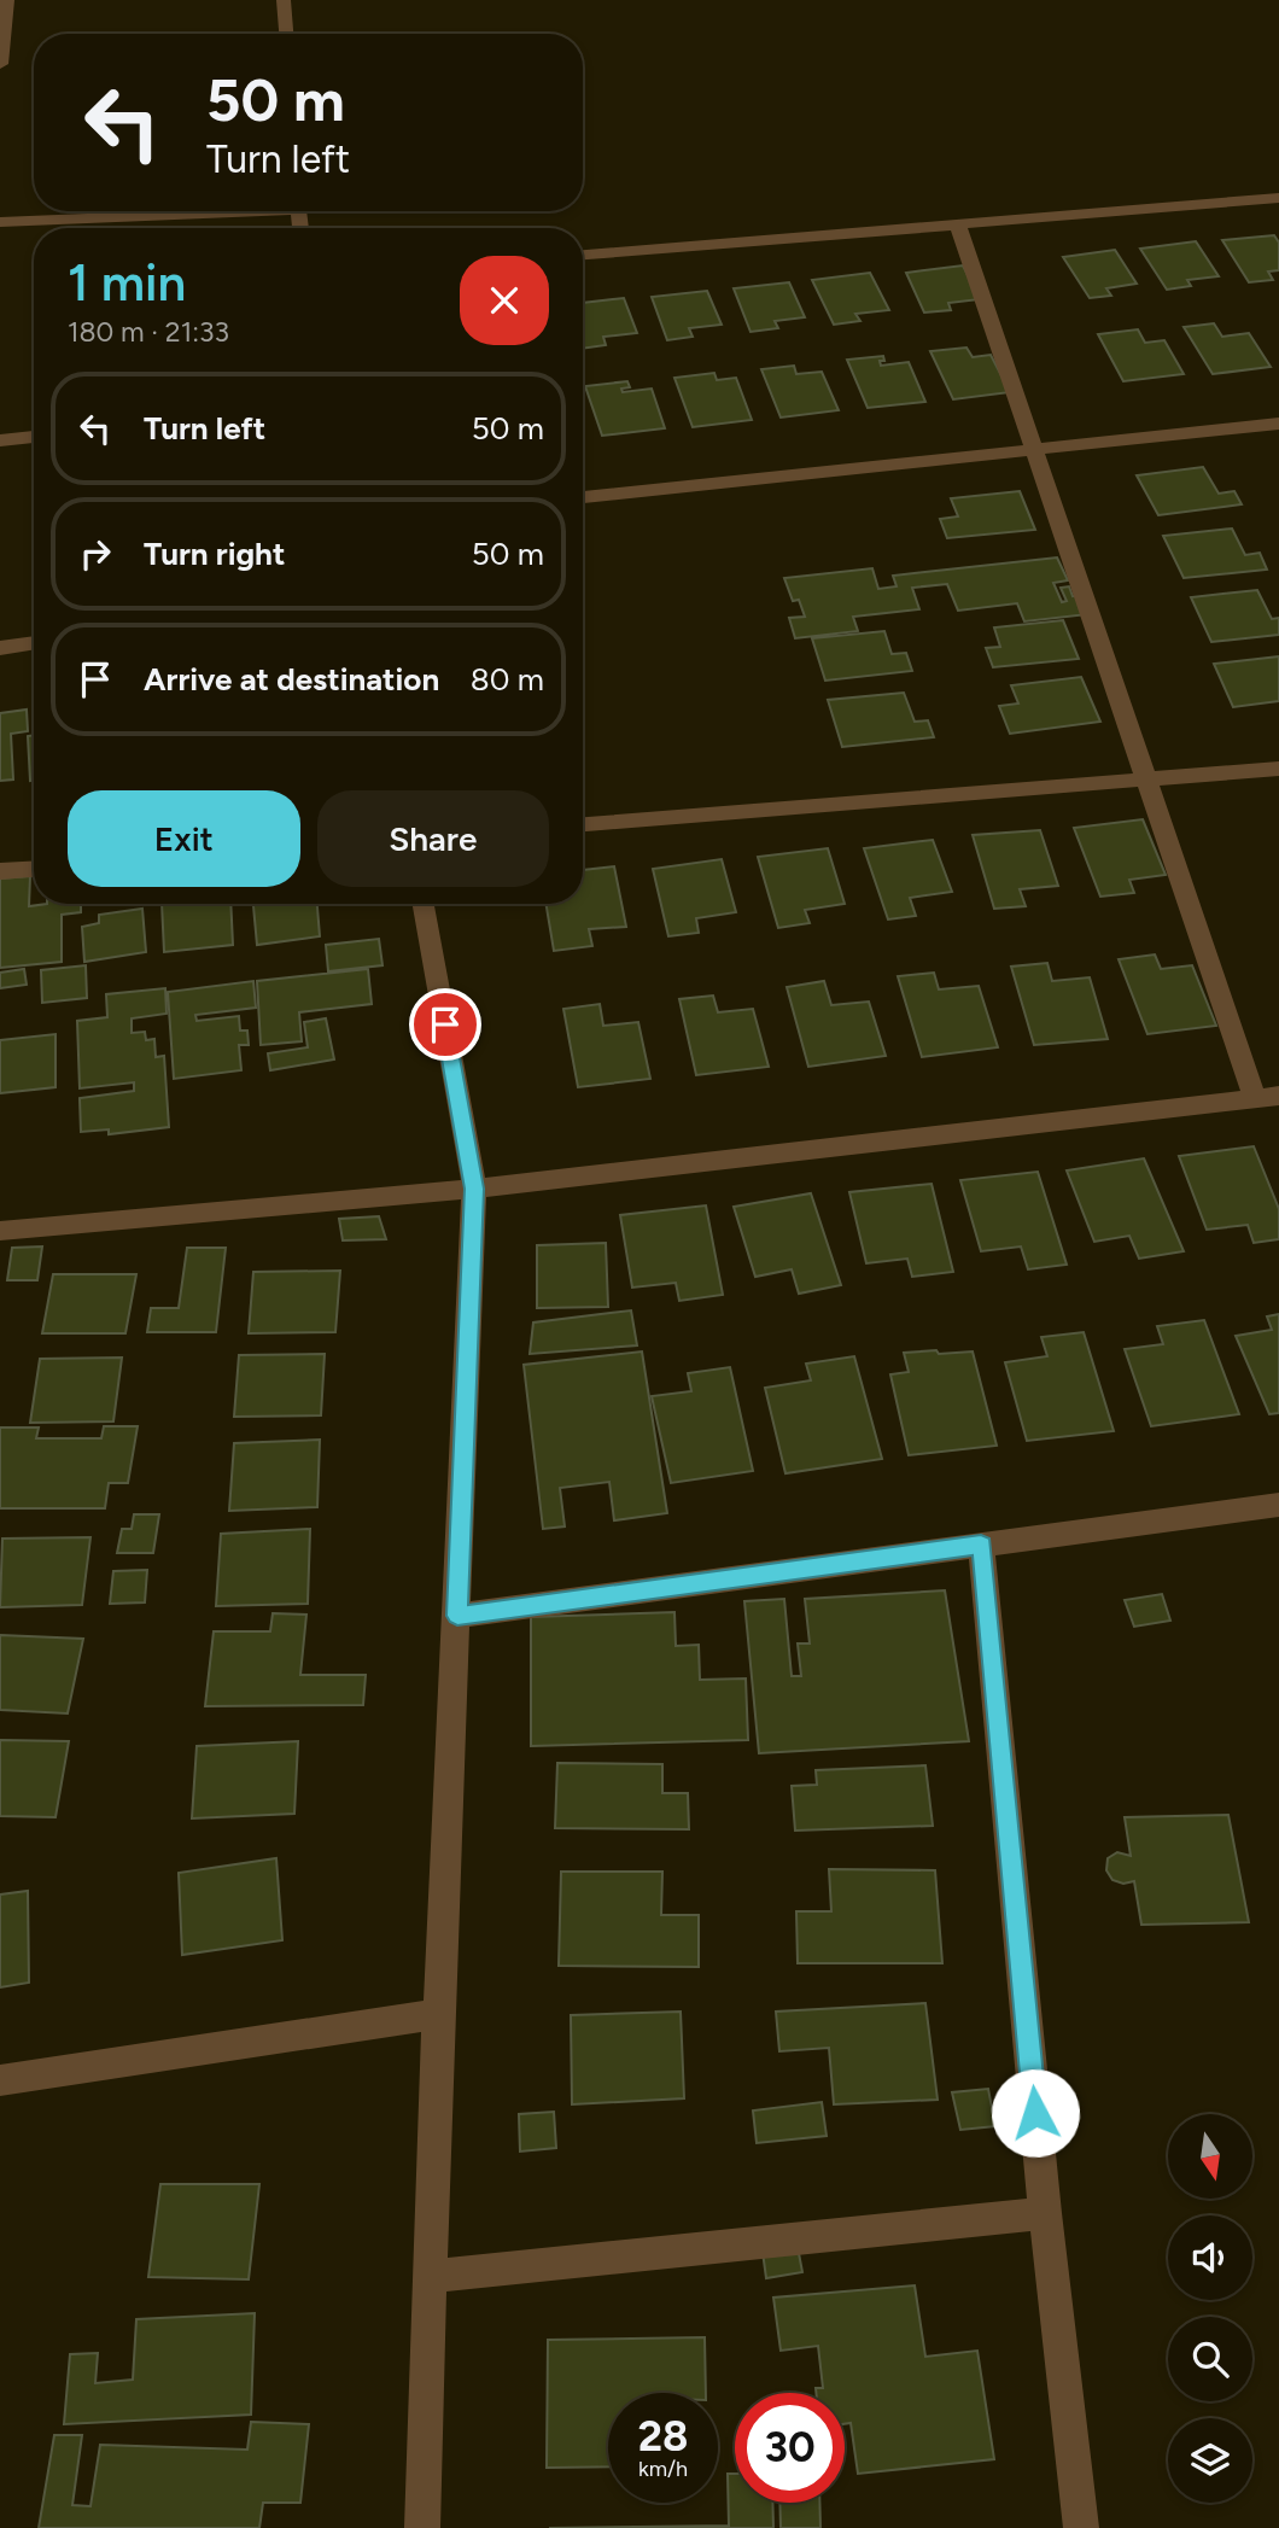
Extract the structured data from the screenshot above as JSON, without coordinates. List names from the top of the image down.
{
  "north": "bottom",
  "page": {
    "turn": ["50 m", "Turn left"],
    "heading": ["1 min", "180 m · 21:33"],
    "list": [
      {
        "name": "Turn left",
        "value": "50 m"
      },
      {
        "name": "Turn right",
        "value": "50 m"
      },
      {
        "name": "Arrive at destination",
        "value": "80 m"
      }
    ],
    "buttons": ["Exit", "Share"],
    "speed": "28 km/h",
    "limit": "30"
  }
}
